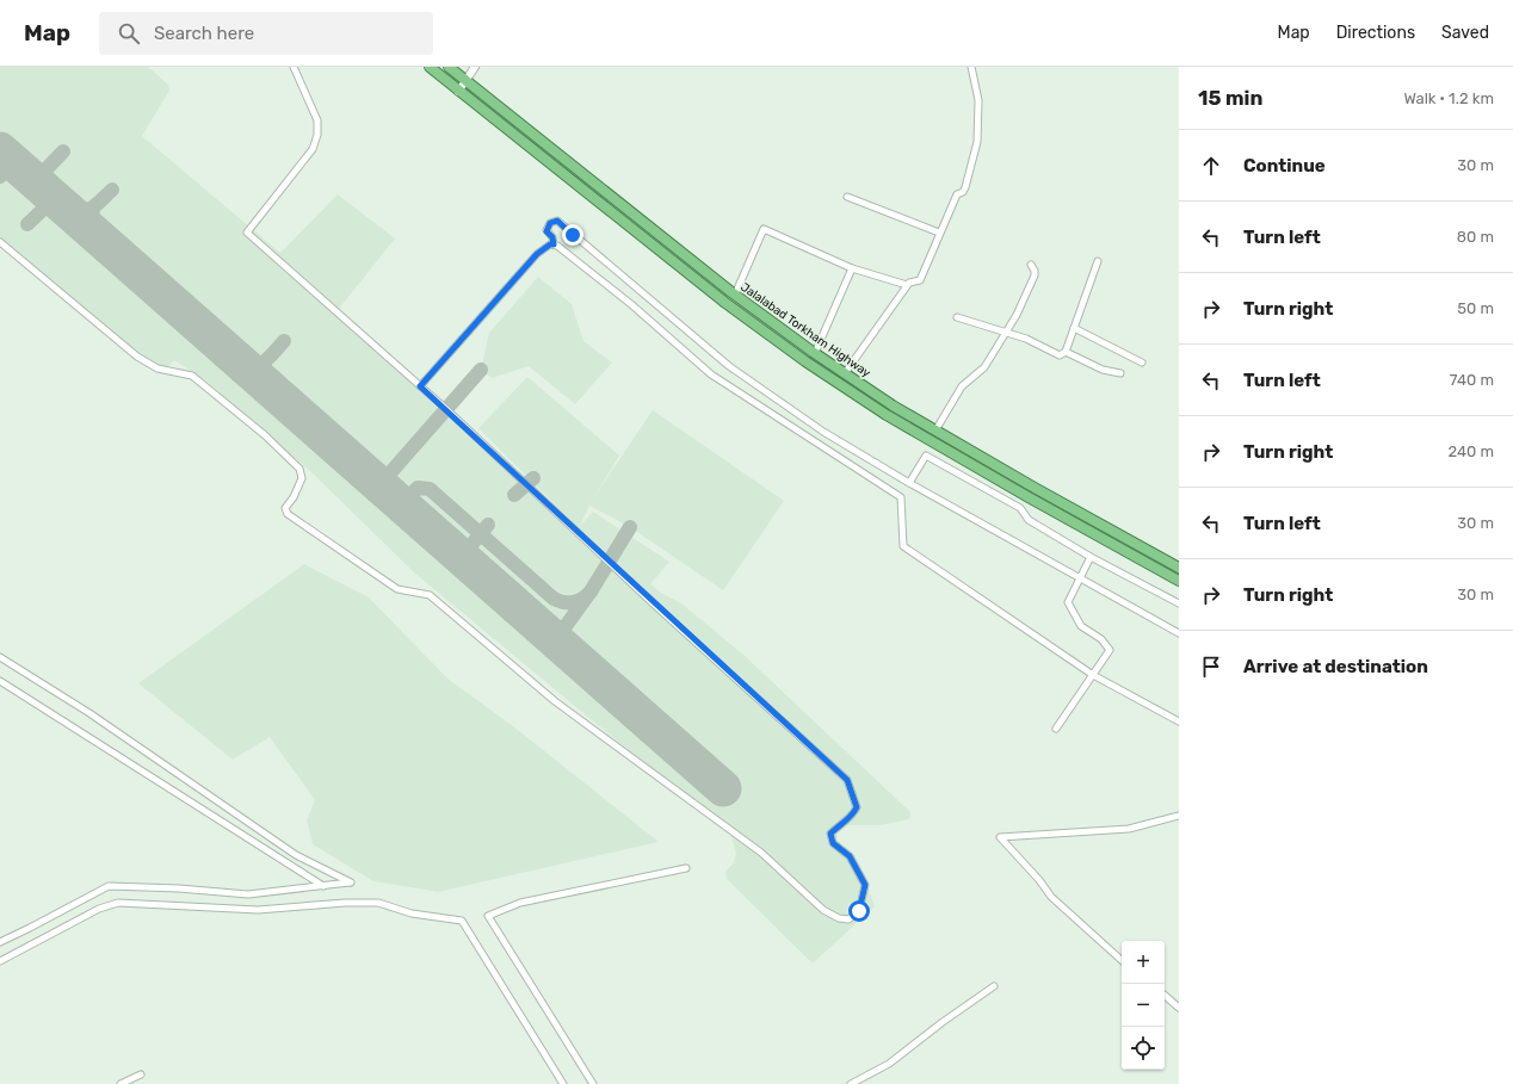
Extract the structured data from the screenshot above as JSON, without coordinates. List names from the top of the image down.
{
  "streets": {
    "highway": ["Jalalabad Torkham Highway"]
  },
  "page": {
    "header": "Map",
    "search": "Search here",
    "nav": ["Map", "Directions", "Saved"],
    "heading": ["15 min", "Walk · 1.2 km"],
    "list": [
      ["Continue", "30 m"],
      ["Turn left", "80 m"],
      ["Turn right", "50 m"],
      ["Turn left", "740 m"],
      ["Turn right", "240 m"],
      ["Turn left", "30 m"],
      ["Turn right", "30 m"],
      "Arrive at destination"
    ],
    "map_buttons": ["+", "−"]
  }
}
